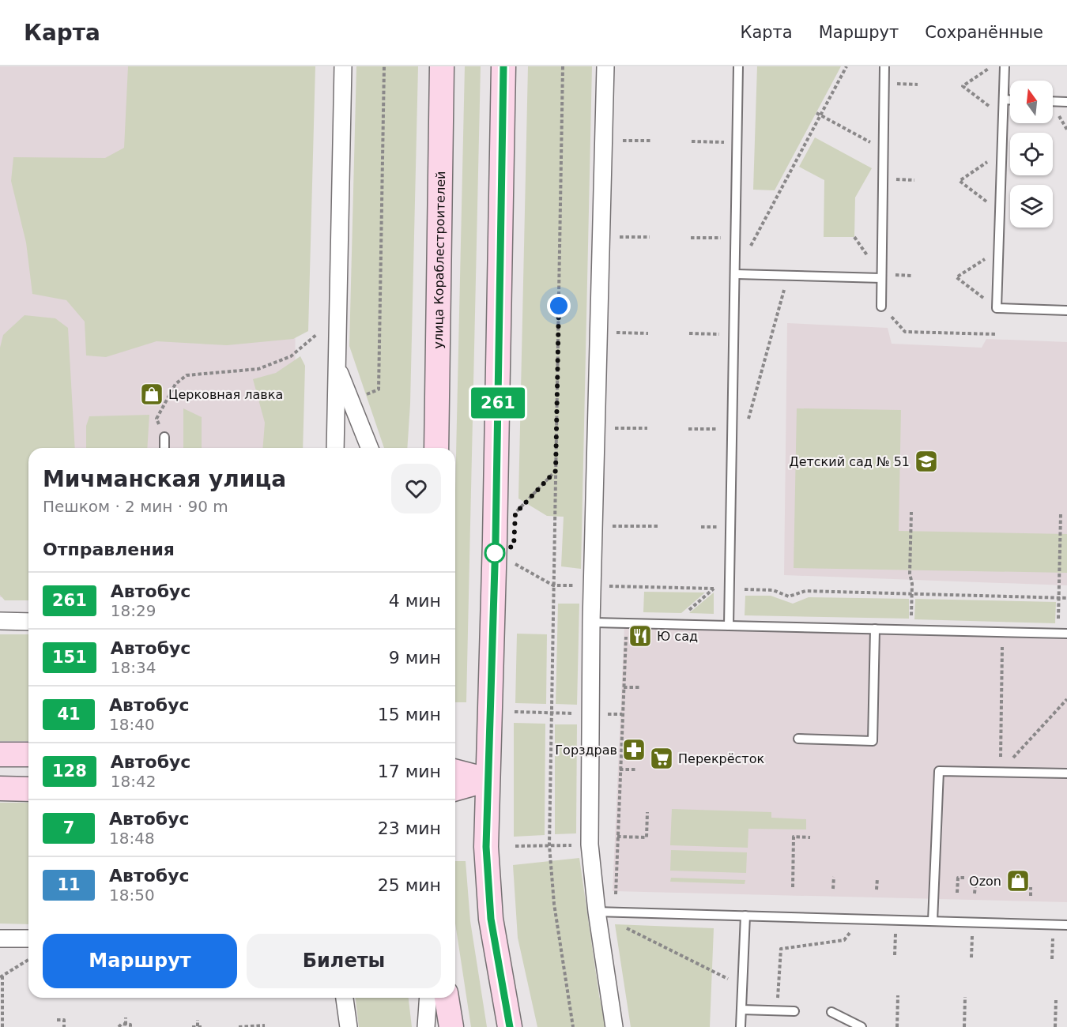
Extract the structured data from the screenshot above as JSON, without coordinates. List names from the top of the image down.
{
  "streets": {
    "main road": ["улица Кораблестроителей"]
  },
  "places": {
    "shop": ["Церковная лавка", "Ozon"],
    "school or university": ["Детский сад № 51"],
    "restaurant": ["Ю сад"],
    "pharmacy": ["Горздрав"],
    "supermarket": ["Перекрёсток"]
  },
  "lines": ["bus line 261"],
  "north": "top",
  "page": {
    "header": "Карта",
    "nav": ["Карта", "Маршрут", "Сохранённые"],
    "on_map": "261",
    "heading": [
      ["Мичманская улица", "Пешком · 2 мин · 90 m"],
      "Отправления"
    ],
    "list": [
      {
        "mark": "261",
        "name": "Автобус",
        "note": "18:29",
        "value": "4 мин"
      },
      {
        "mark": "151",
        "name": "Автобус",
        "note": "18:34",
        "value": "9 мин"
      },
      {
        "mark": "41",
        "name": "Автобус",
        "note": "18:40",
        "value": "15 мин"
      },
      {
        "mark": "128",
        "name": "Автобус",
        "note": "18:42",
        "value": "17 мин"
      },
      {
        "mark": "7",
        "name": "Автобус",
        "note": "18:48",
        "value": "23 мин"
      },
      {
        "mark": "11",
        "name": "Автобус",
        "note": "18:50",
        "value": "25 мин"
      }
    ],
    "buttons": ["Маршрут", "Билеты"]
  }
}
